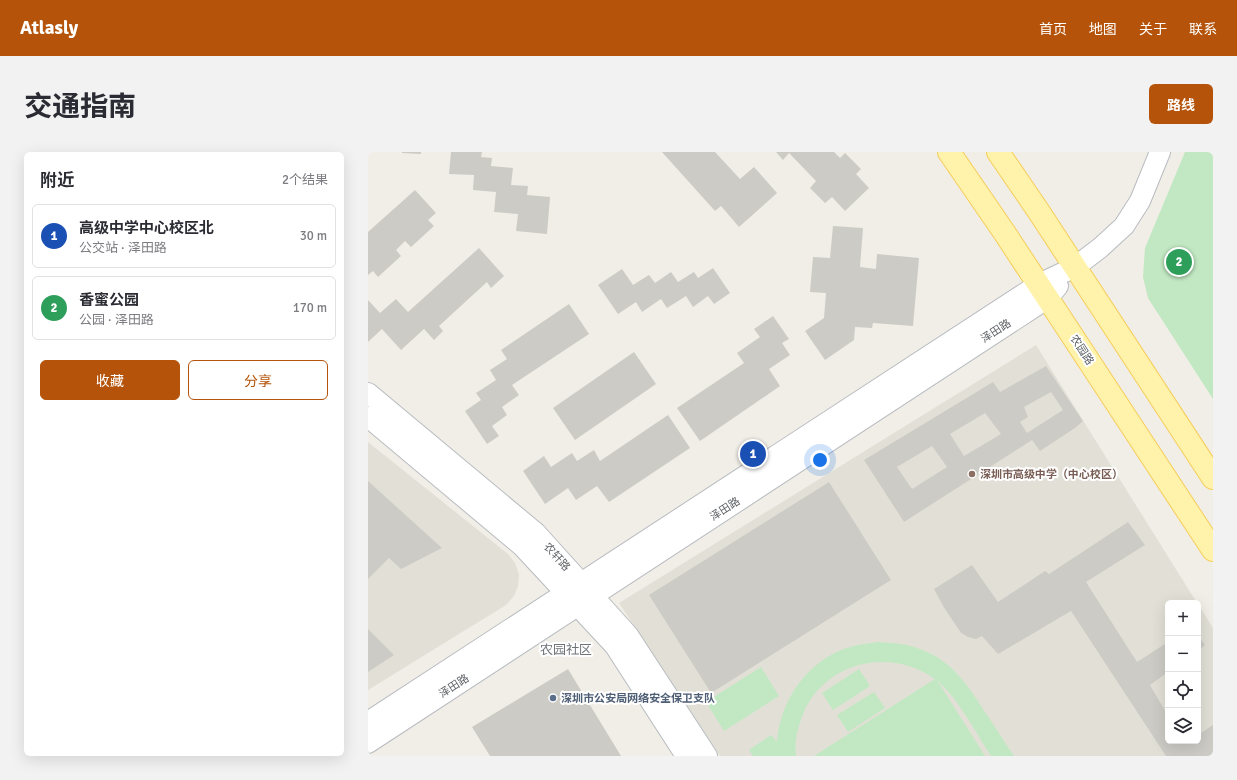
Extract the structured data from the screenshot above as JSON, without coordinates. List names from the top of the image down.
{
  "streets": {
    "main road": ["农园路"],
    "street": ["泽田路", "农轩路"]
  },
  "crossings": [
    ["泽田路", "农园路"],
    ["泽田路", "农轩路"]
  ],
  "districts": ["农园社区"],
  "places": ["深圳市高级中学（中心校区）", "深圳市公安局网络安全保卫支队"],
  "page": {
    "header": "Atlasly",
    "nav": [
      "首页",
      "地图",
      "关于",
      "联系"
    ],
    "title": "交通指南",
    "buttons": [
      "路线",
      ["收藏", "分享"]
    ],
    "heading": ["附近", "2个结果"],
    "list": [
      {
        "mark": "1",
        "name": "高级中学中心校区北",
        "note": "公交站 · 泽田路",
        "value": "30 m"
      },
      {
        "mark": "2",
        "name": "香蜜公园",
        "note": "公园 · 泽田路",
        "value": "170 m"
      }
    ],
    "pins": ["2", "1"],
    "map_buttons": ["+", "−"]
  }
}
